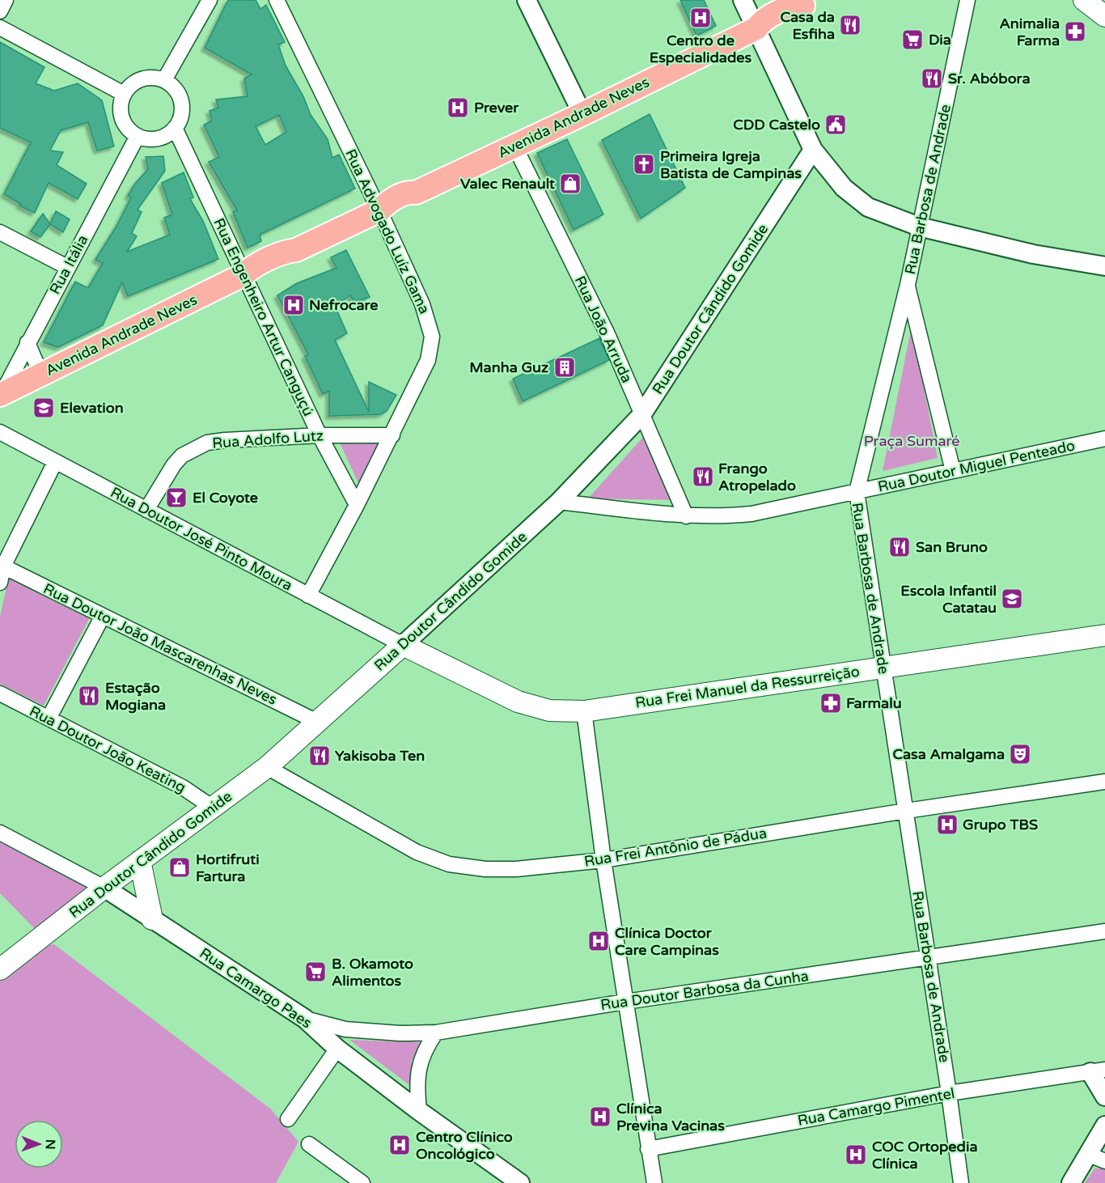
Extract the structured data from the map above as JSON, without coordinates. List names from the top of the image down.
{
  "streets": {
    "main road": ["Avenida Andrade Neves", "Rua Doutor Cândido Gomide", "Rua Frei Manuel da Ressurreição"],
    "street": [
      "Rua Barbosa de Andrade",
      "Rua Advogado Luíz Gama",
      "Rua Itália",
      "Rua Engenheiro Artur Canguçú",
      "Rua João Arruda",
      "Rua Adolfo Lutz",
      "Rua Doutor Miguel Penteado",
      "Rua Doutor José Pinto Moura",
      "Rua Doutor João Mascarenhas Neves",
      "Rua Doutor João Keating",
      "Rua Frei Antônio de Pádua",
      "Rua Camargo Paes",
      "Rua Doutor Barbosa da Cunha",
      "Rua Camargo Pimentel"
    ]
  },
  "crossings": [
    ["Avenida Andrade Neves", "Rua Advogado Luíz Gama"],
    ["Avenida Andrade Neves", "Rua Itália"],
    ["Avenida Andrade Neves", "Rua Engenheiro Artur Canguçú"],
    ["Avenida Andrade Neves", "Rua João Arruda"],
    ["Rua Barbosa de Andrade", "Rua Doutor Miguel Penteado"],
    ["Rua Barbosa de Andrade", "Rua Frei Manuel da Ressurreição"],
    ["Rua Barbosa de Andrade", "Rua Frei Antônio de Pádua"],
    ["Rua Barbosa de Andrade", "Rua Doutor Barbosa da Cunha"],
    ["Rua Barbosa de Andrade", "Rua Camargo Pimentel"],
    ["Rua Advogado Luíz Gama", "Rua Engenheiro Artur Canguçú"],
    ["Rua Advogado Luíz Gama", "Rua Adolfo Lutz"],
    ["Rua Advogado Luíz Gama", "Rua Doutor José Pinto Moura"],
    ["Rua Itália", "Rua Engenheiro Artur Canguçú"],
    ["Rua Doutor Cândido Gomide", "Rua João Arruda"],
    ["Rua Doutor Cândido Gomide", "Rua Doutor Miguel Penteado"],
    ["Rua Doutor Cândido Gomide", "Rua Doutor José Pinto Moura"],
    ["Rua Doutor Cândido Gomide", "Rua Doutor João Mascarenhas Neves"],
    ["Rua Doutor Cândido Gomide", "Rua Frei Manuel da Ressurreição"],
    ["Rua Doutor Cândido Gomide", "Rua Doutor João Keating"],
    ["Rua Doutor Cândido Gomide", "Rua Frei Antônio de Pádua"],
    ["Rua Doutor Cândido Gomide", "Rua Camargo Paes"],
    ["Rua Engenheiro Artur Canguçú", "Rua Adolfo Lutz"],
    ["Rua João Arruda", "Rua Doutor Miguel Penteado"],
    ["Rua Adolfo Lutz", "Rua Doutor José Pinto Moura"],
    ["Rua Doutor José Pinto Moura", "Rua Frei Manuel da Ressurreição"],
    ["Rua Camargo Paes", "Rua Doutor Barbosa da Cunha"]
  ],
  "parks": ["Praça Sumaré"],
  "places": {
    "hospital": [
      "Centro de Especialidades",
      "Prever",
      "Nefrocare",
      "Grupo TBS",
      "Clínica Doctor Care Campinas",
      "Clínica Previna Vacinas",
      "Centro Clínico Oncológico",
      "COC Ortopedia Clínica"
    ],
    "restaurant": [
      "Casa da Esfiha",
      "Sr. Abóbora",
      "Frango Atropelado",
      "San Bruno",
      "Estação Mogiana",
      "Yakisoba Ten"
    ],
    "pharmacy": ["Animalia Farma", "Farmalu"],
    "supermarket": ["Dia", "B. Okamoto Alimentos"],
    "public building": ["CDD Castelo"],
    "church": ["Primeira Igreja Batista de Campinas"],
    "shop": ["Valec Renault", "Hortifruti Fartura"],
    "building": ["Manha Guz"],
    "school or university": ["Elevation", "Escola Infantil Catatau"],
    "bar": ["El Coyote"],
    "theatre": ["Casa Amalgama"]
  },
  "north": "right"
}
